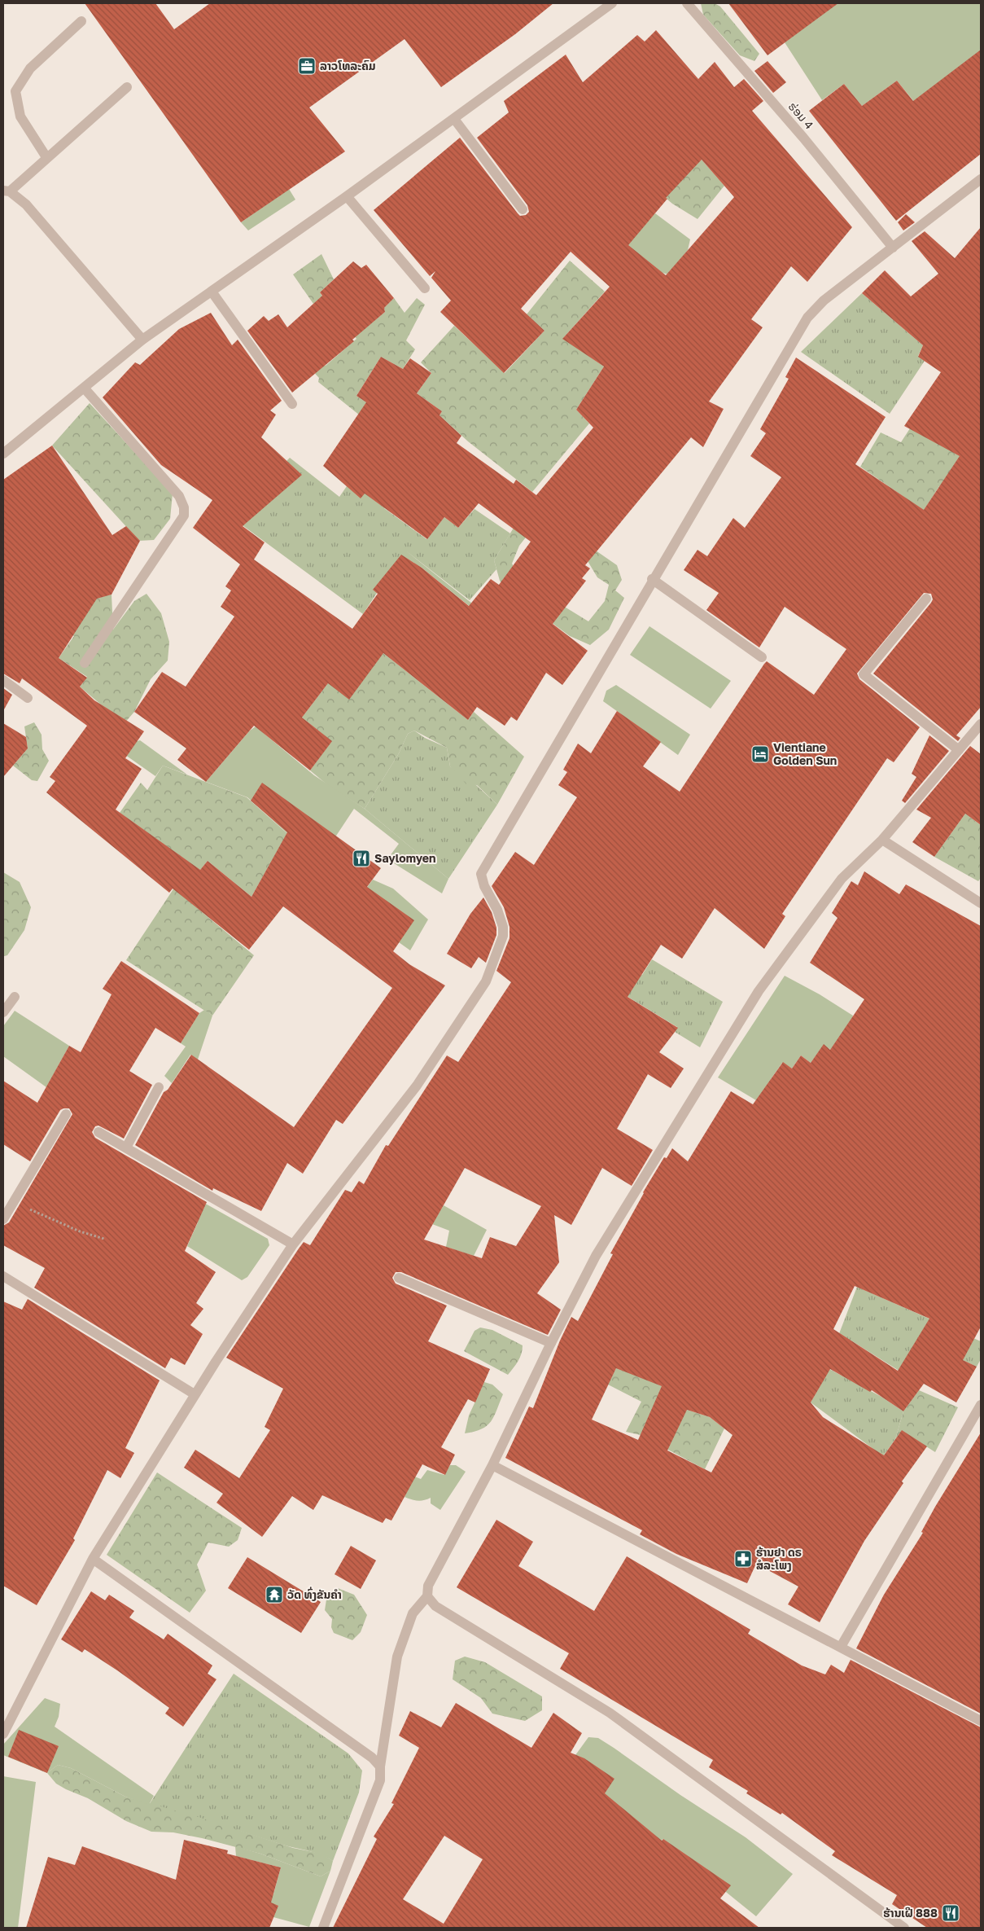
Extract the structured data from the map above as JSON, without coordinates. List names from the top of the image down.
{
  "streets": {
    "street": ["ຮ່ອມ 4"]
  },
  "places": {
    "office": ["ລາວໂທລະຄົມ"],
    "hotel": ["Vientiane Golden Sun"],
    "restaurant": ["Saylomyen", "ຮ້ານເຝີ 888"],
    "pharmacy": ["ຮ້ານຢາ ດຣ ສໍລະໂພງ"],
    "temple": ["ວັດ ທົ່ງຂັນຄຳ"]
  }
}
